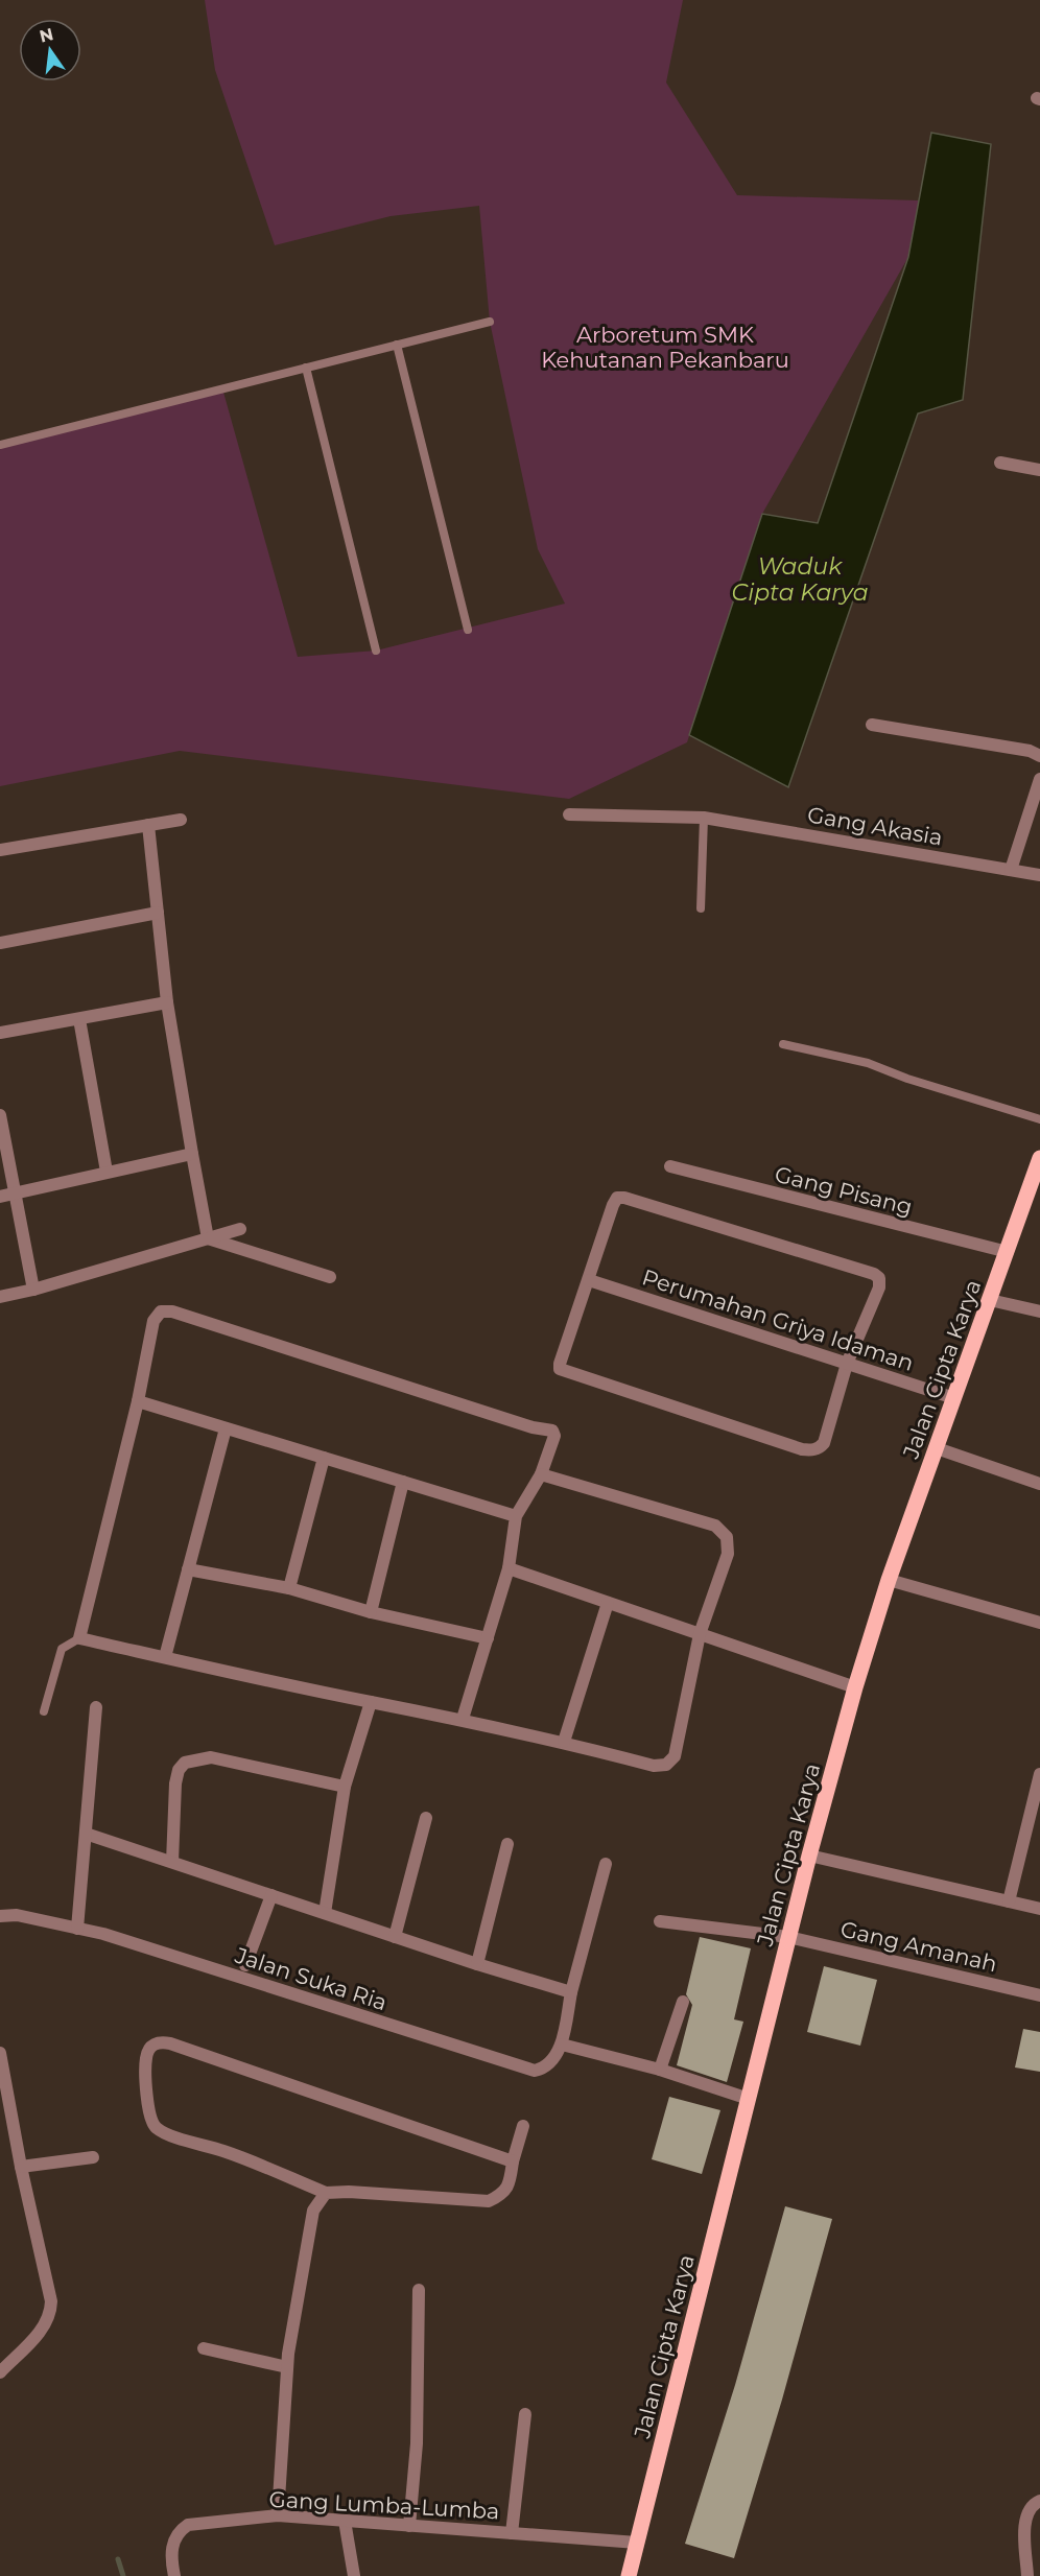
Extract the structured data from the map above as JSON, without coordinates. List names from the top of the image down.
{
  "streets": {
    "main road": ["Jalan Cipta Karya"],
    "street": [
      "Gang Akasia",
      "Gang Pisang",
      "Perumahan Griya Idaman",
      "Gang Amanah",
      "Jalan Suka Ria",
      "Gang Lumba-Lumba"
    ]
  },
  "crossings": [
    ["Gang Pisang", "Jalan Cipta Karya"],
    ["Perumahan Griya Idaman", "Jalan Cipta Karya"],
    ["Jalan Cipta Karya", "Gang Amanah"],
    ["Jalan Cipta Karya", "Gang Lumba-Lumba"]
  ],
  "water": ["Waduk Cipta Karya"],
  "parks": ["Arboretum SMK Kehutanan Pekanbaru"],
  "north": "top"
}
